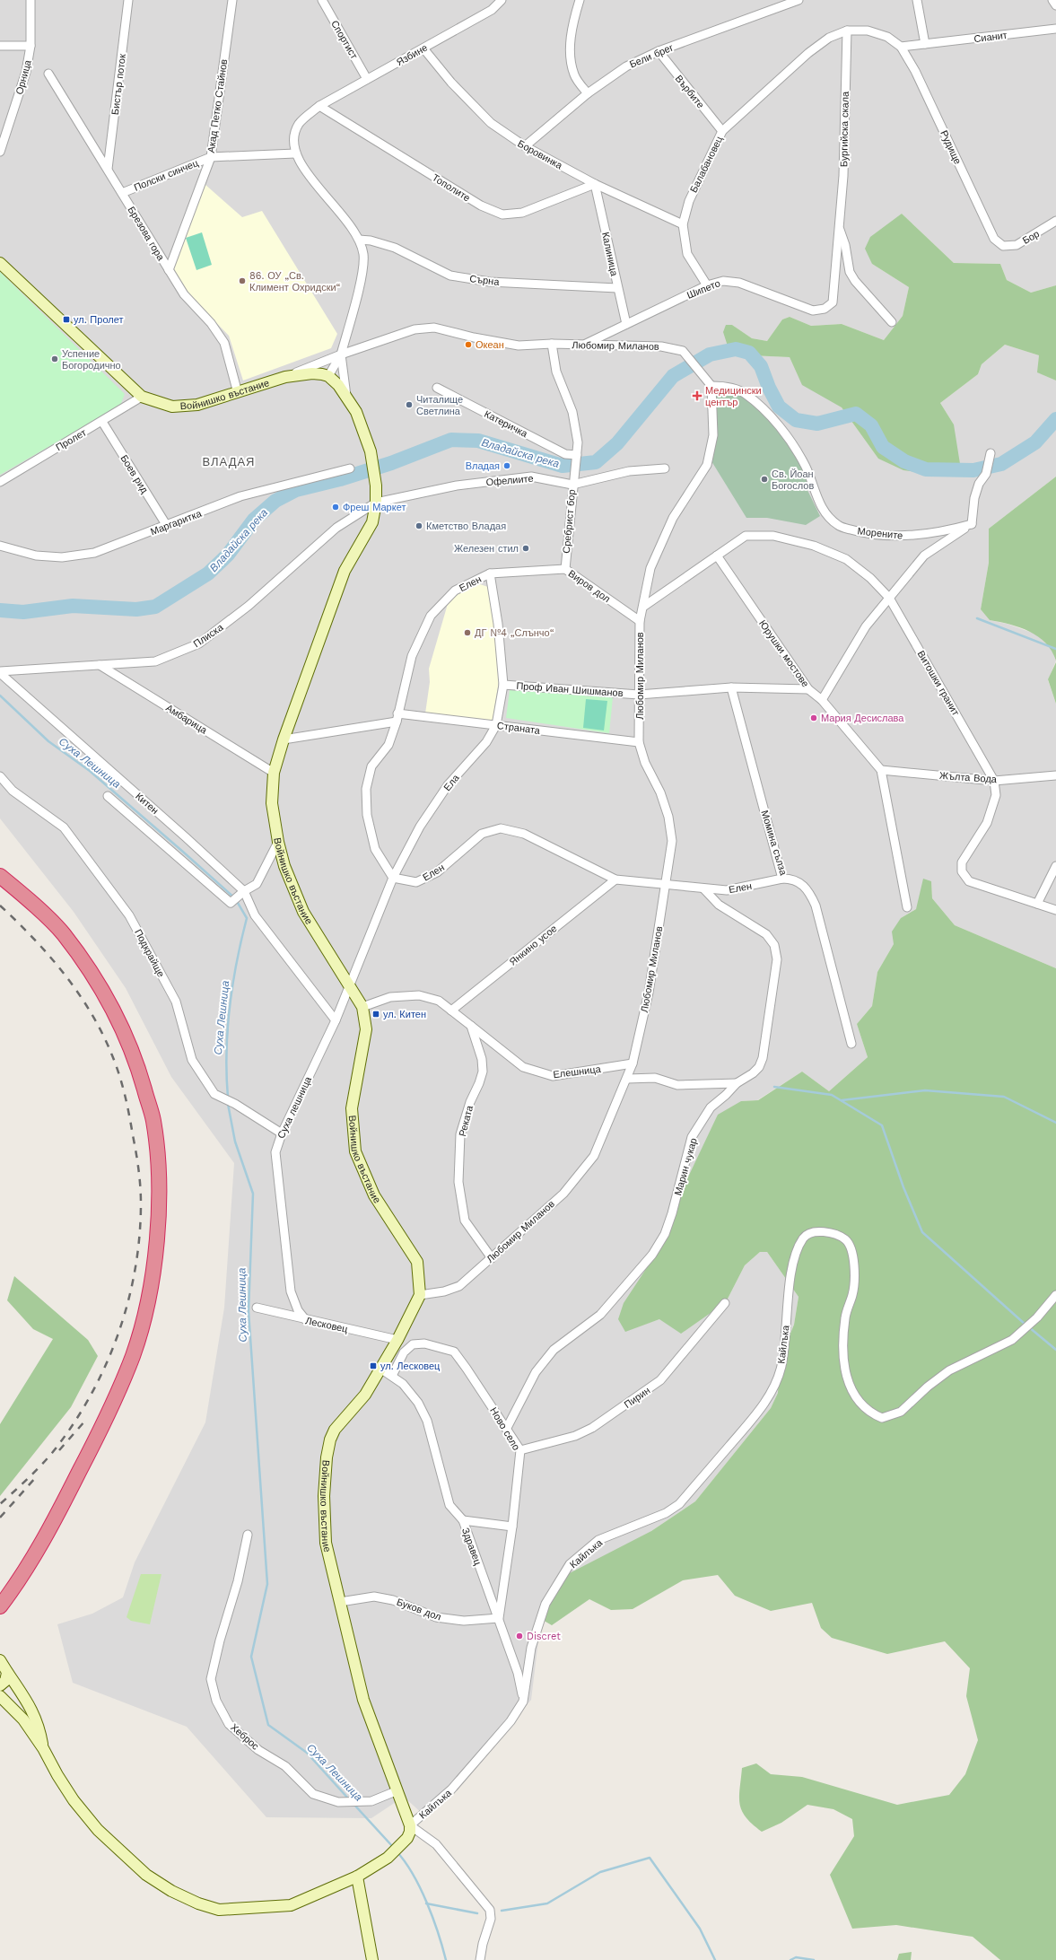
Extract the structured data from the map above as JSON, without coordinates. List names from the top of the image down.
{
  "streets": {
    "street": [
      "Сианит",
      "Спортист",
      "Язбине",
      "Бели брег",
      "Орница",
      "Бистър поток",
      "Върбите",
      "Акад Петко Стайнов",
      "Бургийска скала",
      "Рудище",
      "Боровинка",
      "Балабановец",
      "Полски синчец",
      "Тополите",
      "Брезова гора",
      "Бор",
      "Калиница",
      "Сърна",
      "Шипето",
      "Любомир Миланов",
      "Войнишко въстание",
      "Катеричка",
      "Пролет",
      "Боев рид",
      "Офелиите",
      "Сребрист бор",
      "Маргаритка",
      "Морените",
      "Елен",
      "Виров дол",
      "Плиска",
      "Юрушки мостове",
      "Витошки гранит",
      "Проф Иван Шишманов",
      "Амбарица",
      "Страната",
      "Жълта Вода",
      "Ела",
      "Китен",
      "Момина сълза",
      "Янкино усое",
      "Подкрайще",
      "Елешница",
      "Суха лешница",
      "Реката",
      "Марин чукар",
      "Лесковец",
      "Кайлъка",
      "Пирин",
      "Ново село",
      "Здравец",
      "Буков дол",
      "Хеброс"
    ]
  },
  "crossings": [
    ["Сианит", "Рудище"],
    ["Спортист", "Язбине"],
    ["Язбине", "Боровинка"],
    ["Язбине", "Полски синчец"],
    ["Язбине", "Тополите"],
    ["Бели брег", "Върбите"],
    ["Бели брег", "Боровинка"],
    ["Бистър поток", "Брезова гора"],
    ["Върбите", "Балабановец"],
    ["Акад Петко Стайнов", "Полски синчец"],
    ["Акад Петко Стайнов", "Брезова гора"],
    ["Бургийска скала", "Балабановец"],
    ["Бургийска скала", "Шипето"],
    ["Рудище", "Бор"],
    ["Боровинка", "Балабановец"],
    ["Боровинка", "Тополите"],
    ["Боровинка", "Калиница"],
    ["Балабановец", "Шипето"],
    ["Полски синчец", "Брезова гора"],
    ["Тополите", "Калиница"],
    ["Брезова гора", "Войнишко въстание"],
    ["Калиница", "Сърна"],
    ["Калиница", "Шипето"],
    ["Шипето", "Любомир Миланов"],
    ["Любомир Миланов", "Войнишко въстание"],
    ["Любомир Миланов", "Морените"],
    ["Любомир Миланов", "Елен"],
    ["Любомир Миланов", "Виров дол"],
    ["Любомир Миланов", "Проф Иван Шишманов"],
    ["Любомир Миланов", "Страната"],
    ["Любомир Миланов", "Елешница"],
    ["Любомир Миланов", "Реката"],
    ["Войнишко въстание", "Пролет"],
    ["Войнишко въстание", "Офелиите"],
    ["Войнишко въстание", "Плиска"],
    ["Войнишко въстание", "Амбарица"],
    ["Войнишко въстание", "Страната"],
    ["Войнишко въстание", "Ела"],
    ["Войнишко въстание", "Суха лешница"],
    ["Войнишко въстание", "Лесковец"],
    ["Войнишко въстание", "Кайлъка"],
    ["Войнишко въстание", "Здравец"],
    ["Войнишко въстание", "Буков дол"],
    ["Войнишко въстание", "Хеброс"],
    ["Катеричка", "Сребрист бор"],
    ["Пролет", "Боев рид"],
    ["Боев рид", "Маргаритка"],
    ["Офелиите", "Сребрист бор"],
    ["Офелиите", "Плиска"],
    ["Сребрист бор", "Виров дол"],
    ["Елен", "Виров дол"],
    ["Елен", "Страната"],
    ["Елен", "Ела"],
    ["Елен", "Момина сълза"],
    ["Елен", "Янкино усое"],
    ["Елен", "Марин чукар"],
    ["Виров дол", "Ела"],
    ["Плиска", "Амбарица"],
    ["Плиска", "Китен"],
    ["Юрушки мостове", "Витошки гранит"],
    ["Юрушки мостове", "Проф Иван Шишманов"],
    ["Юрушки мостове", "Жълта Вода"],
    ["Витошки гранит", "Жълта Вода"],
    ["Проф Иван Шишманов", "Ела"],
    ["Проф Иван Шишманов", "Момина сълза"],
    ["Страната", "Ела"],
    ["Ела", "Суха лешница"],
    ["Китен", "Суха лешница"],
    ["Подкрайще", "Суха лешница"],
    ["Елешница", "Реката"],
    ["Суха лешница", "Лесковец"],
    ["Марин чукар", "Ново село"],
    ["Кайлъка", "Здравец"],
    ["Пирин", "Ново село"],
    ["Ново село", "Здравец"],
    ["Ново село", "Буков дол"],
    ["Здравец", "Буков дол"]
  ],
  "districts": ["ВЛАДАЯ"],
  "water": ["Владайска река", "Суха Лешница"],
  "places": {
    "other": [
      "86. ОУ „Св. Климент Охридски“",
      "Океан",
      "Успение Богородично",
      "Читалище Светлина",
      "Владая",
      "Св. Йоан Богослов",
      "Фреш Маркет",
      "Кметство Владая",
      "Железен стил",
      "ДГ №4 „Слънчо“",
      "Мария Десислава",
      "Discret"
    ],
    "transit": ["ул. Пролет", "ул. Китен", "ул. Лесковец"],
    "health": ["Медицински център"]
  }
}
